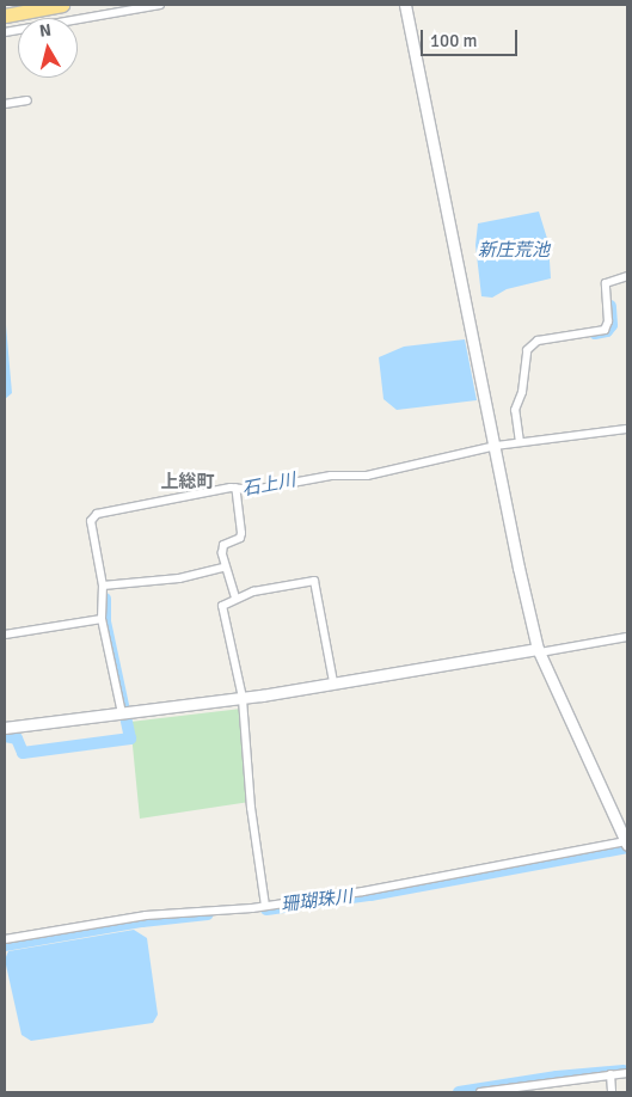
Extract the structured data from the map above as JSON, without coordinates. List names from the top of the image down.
{
  "districts": ["上総町"],
  "water": ["新庄荒池", "石上川", "珊瑚珠川"],
  "scale_bar": "100 m",
  "north": "top"
}
